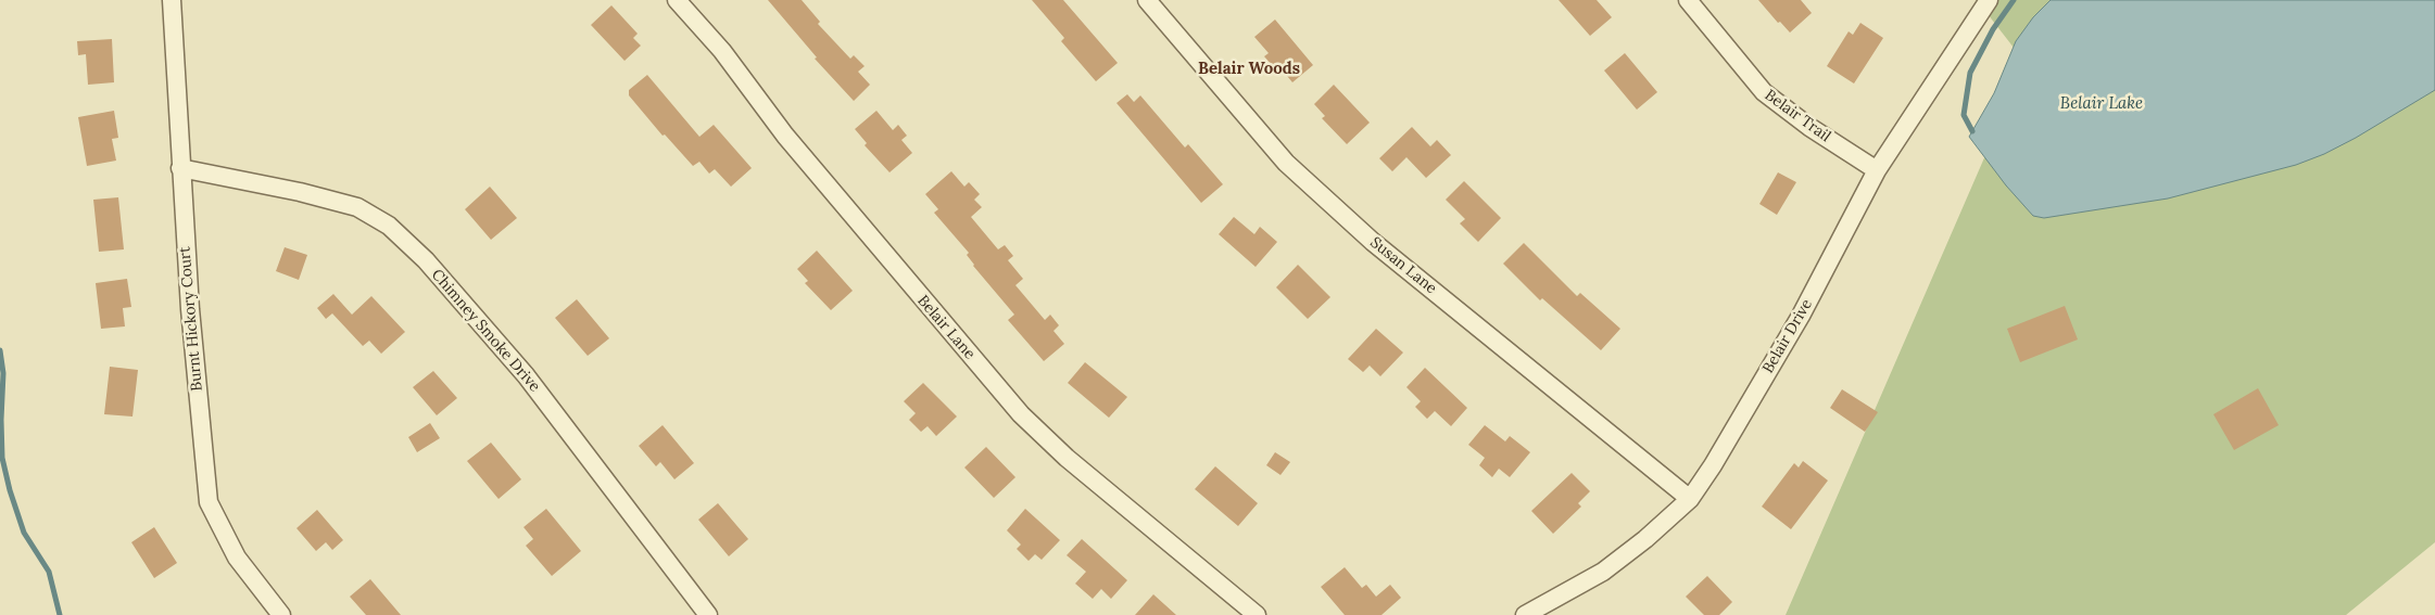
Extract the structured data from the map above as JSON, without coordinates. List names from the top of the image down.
{
  "streets": {
    "street": [
      "Belair Trail",
      "Susan Lane",
      "Burnt Hickory Court",
      "Belair Lane",
      "Chimney Smoke Drive",
      "Belair Drive"
    ]
  },
  "crossings": [
    ["Belair Trail", "Belair Drive"],
    ["Susan Lane", "Belair Drive"],
    ["Burnt Hickory Court", "Chimney Smoke Drive"]
  ],
  "districts": ["Belair Woods"],
  "water": ["Belair Lake"]
}
